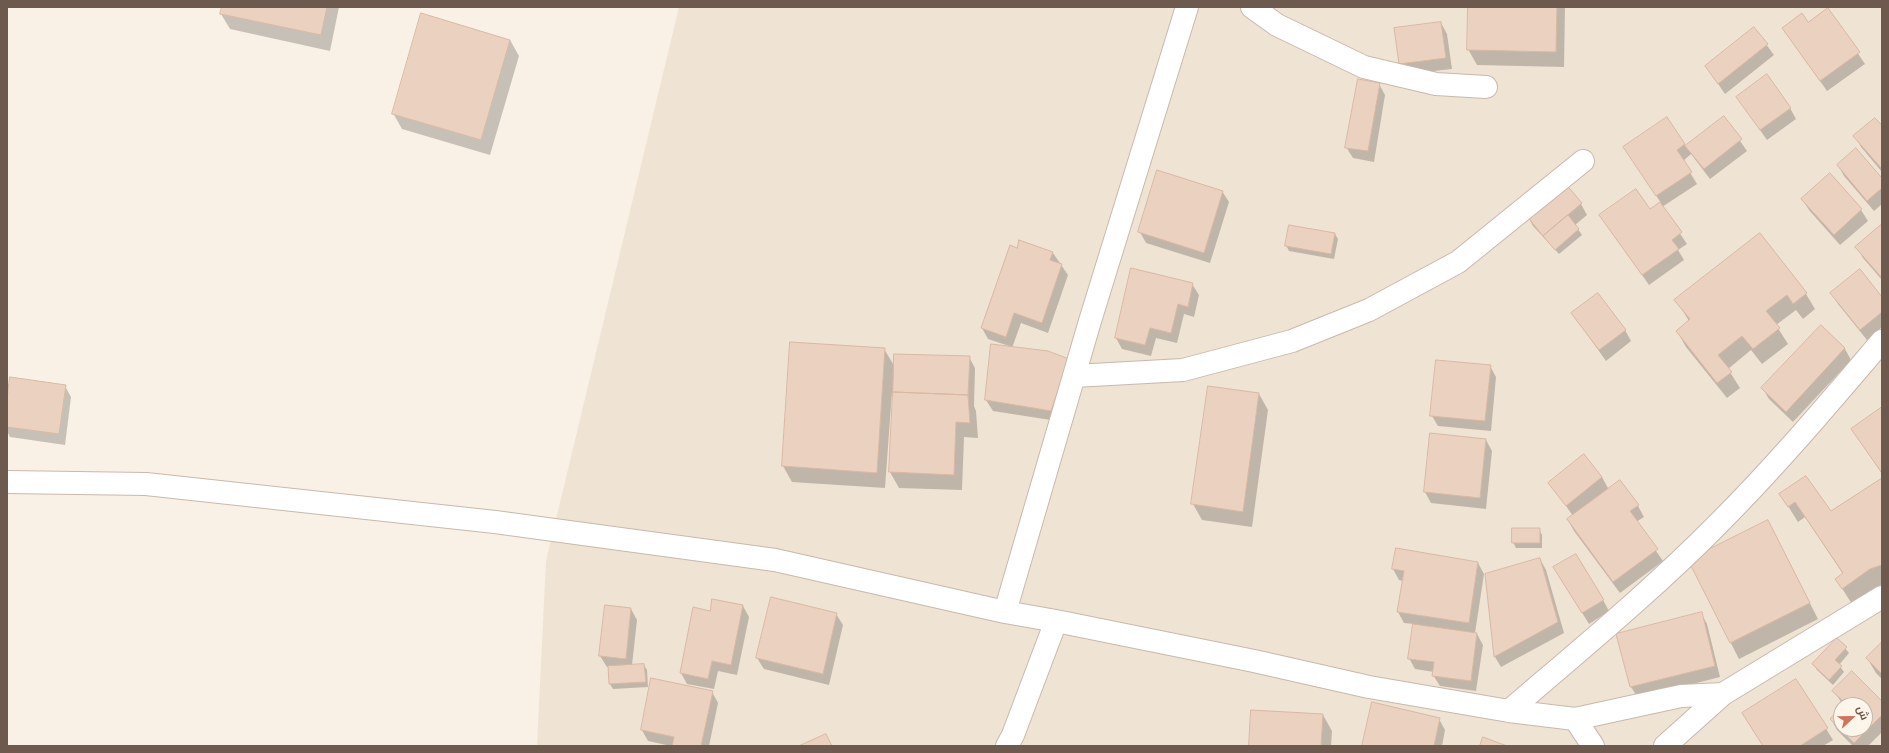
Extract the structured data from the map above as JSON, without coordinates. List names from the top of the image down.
{
  "north": "right"
}
